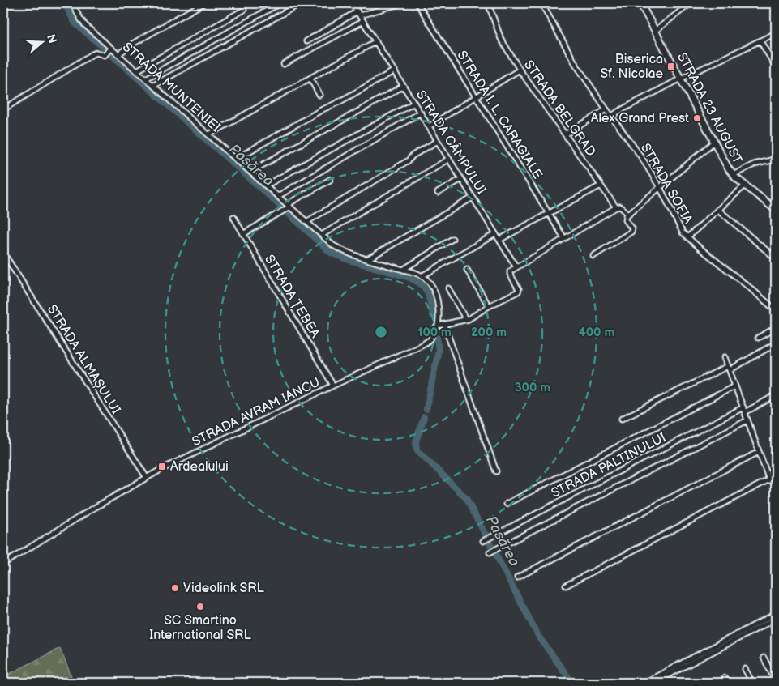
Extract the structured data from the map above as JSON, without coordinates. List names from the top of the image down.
{
  "streets": {
    "main road": ["STRADA 23 AUGUST"],
    "street": [
      "STRADA MUNTENIEI",
      "STRADA BELGRAD",
      "STRADA I. L. CARAGIALE",
      "STRADA CÂMPULUI",
      "STRADA SOFIA",
      "STRADA ȚEBEA",
      "STRADA ALMAȘULUI",
      "STRADA AVRAM IANCU",
      "STRADA PALTINULUI"
    ]
  },
  "crossings": [
    ["STRADA MUNTENIEI", "STRADA AVRAM IANCU"],
    ["STRADA ȚEBEA", "STRADA AVRAM IANCU"],
    ["STRADA ALMAȘULUI", "STRADA AVRAM IANCU"]
  ],
  "water": ["Pasărea"],
  "places": {
    "transit": ["Biserica Sf. Nicolae", "Ardealului"],
    "other": ["Alex Grand Prest", "Videolink SRL", "SC Smartino International SRL"]
  },
  "north": "right",
  "rings": [
    "100 m",
    "200 m",
    "400 m",
    "300 m"
  ]
}
